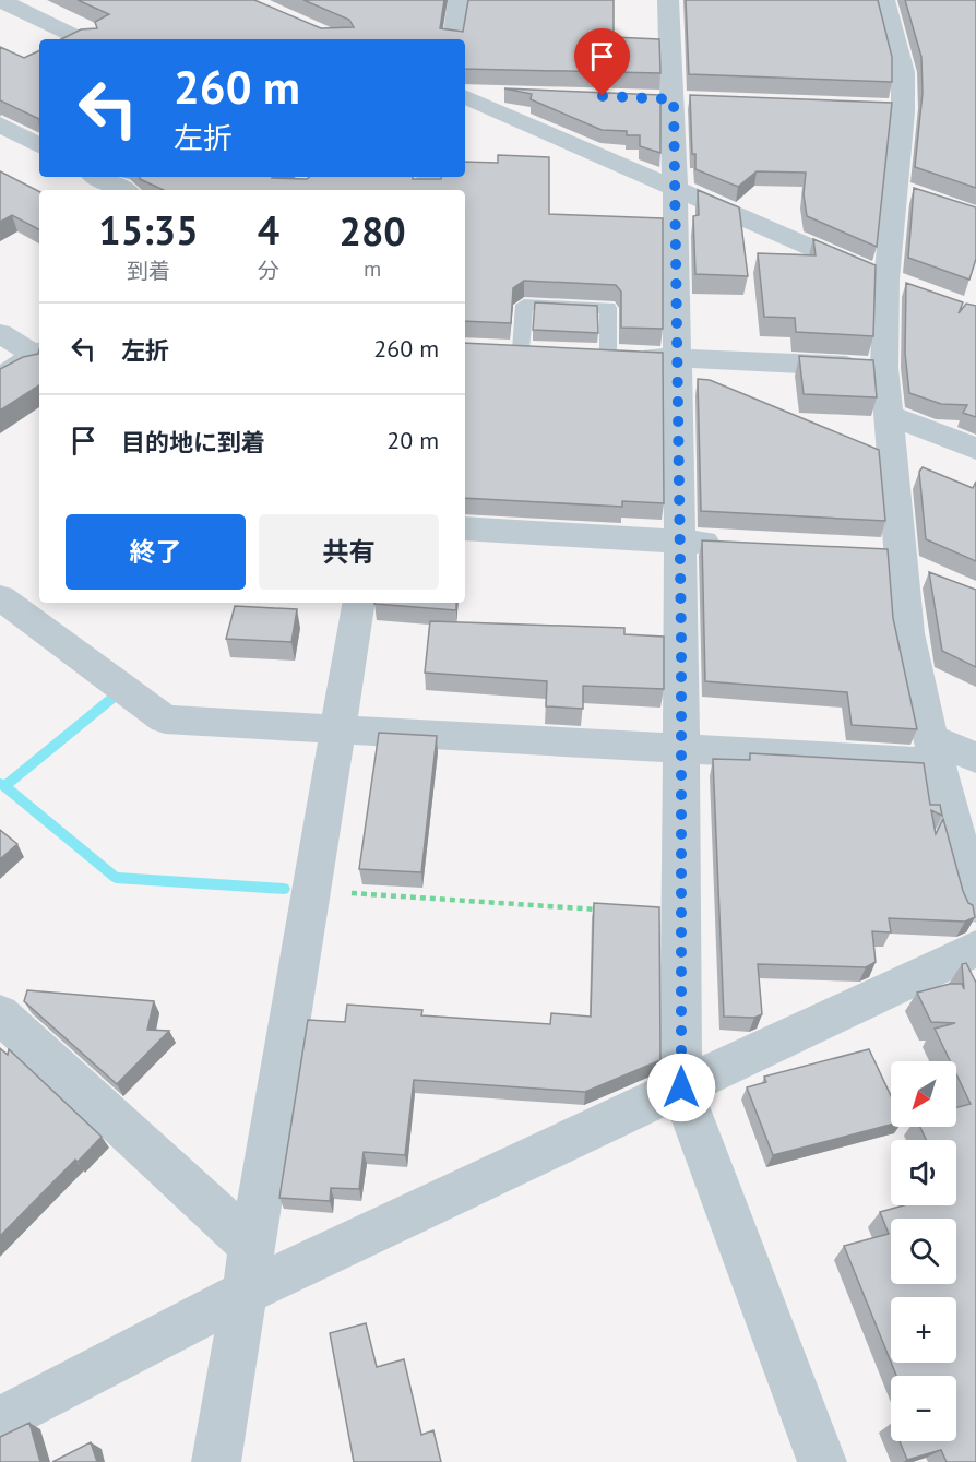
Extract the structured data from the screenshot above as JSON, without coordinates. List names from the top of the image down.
{
  "north": "bottom left",
  "page": {
    "turn": ["260 m", "左折"],
    "eta": [
      "15:35",
      "到着",
      "4",
      "分",
      "280",
      "m"
    ],
    "list": [
      {
        "name": "左折",
        "value": "260 m"
      },
      {
        "name": "目的地に到着",
        "value": "20 m"
      }
    ],
    "buttons": ["終了", "共有"],
    "map_buttons": ["+", "−"]
  }
}
